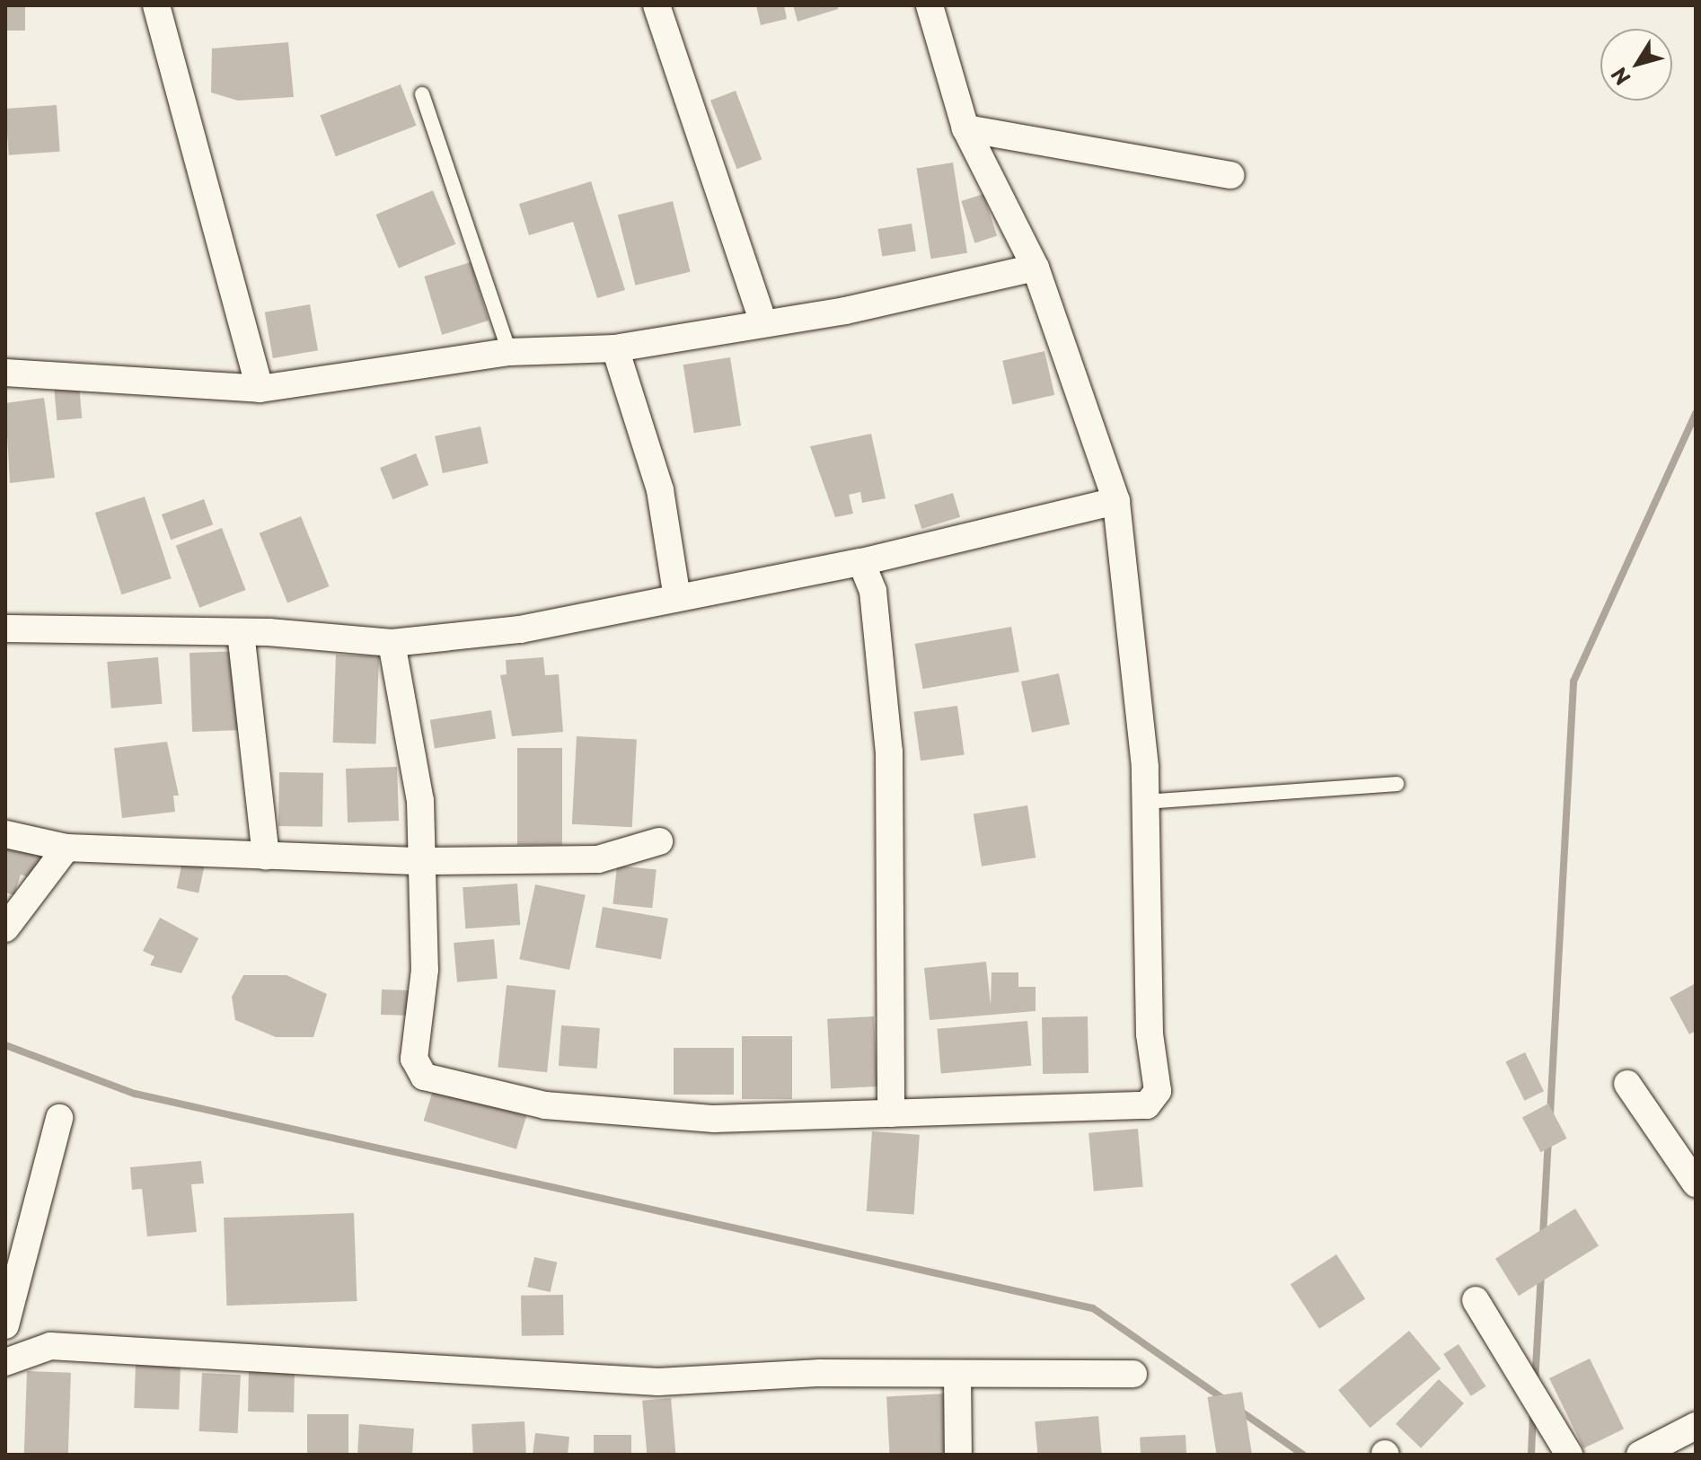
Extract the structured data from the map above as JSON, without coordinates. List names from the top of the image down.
{
  "north": "bottom left"
}
